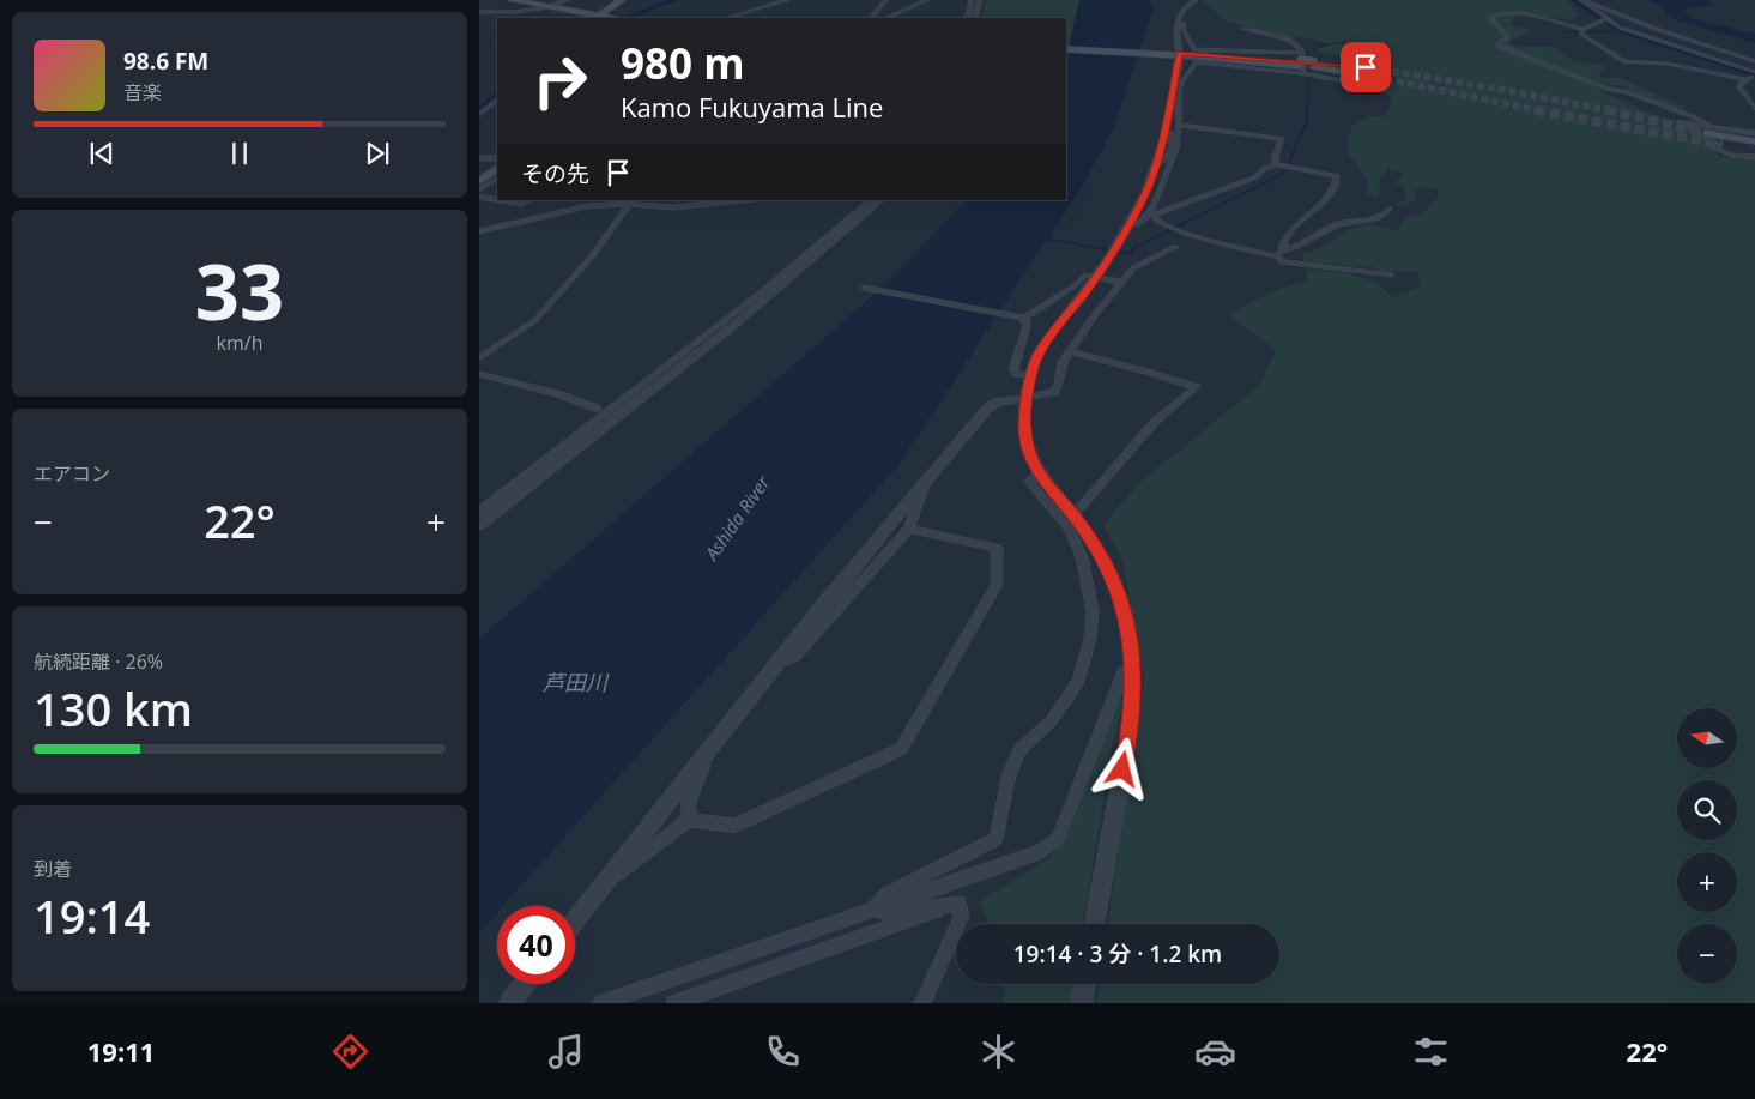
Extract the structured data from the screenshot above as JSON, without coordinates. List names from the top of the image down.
{
  "water": ["Ashida River", "芦田川"],
  "north": "left",
  "page": {
    "turn": ["980 m", "Kamo Fukuyama Line"],
    "song": ["98.6 FM", "音楽"],
    "then": "その先",
    "tile": [
      ["33", "km/h"],
      "エアコン",
      ["航続距離 · 26%", "130 km"],
      ["到着", "19:14"]
    ],
    "heat": ["−", "22°", "+"],
    "map_buttons": ["+", "−"],
    "limit": "40",
    "trip": "19:14 · 3 分 · 1.2 km",
    "tabs": ["19:11", "22°"]
  }
}
